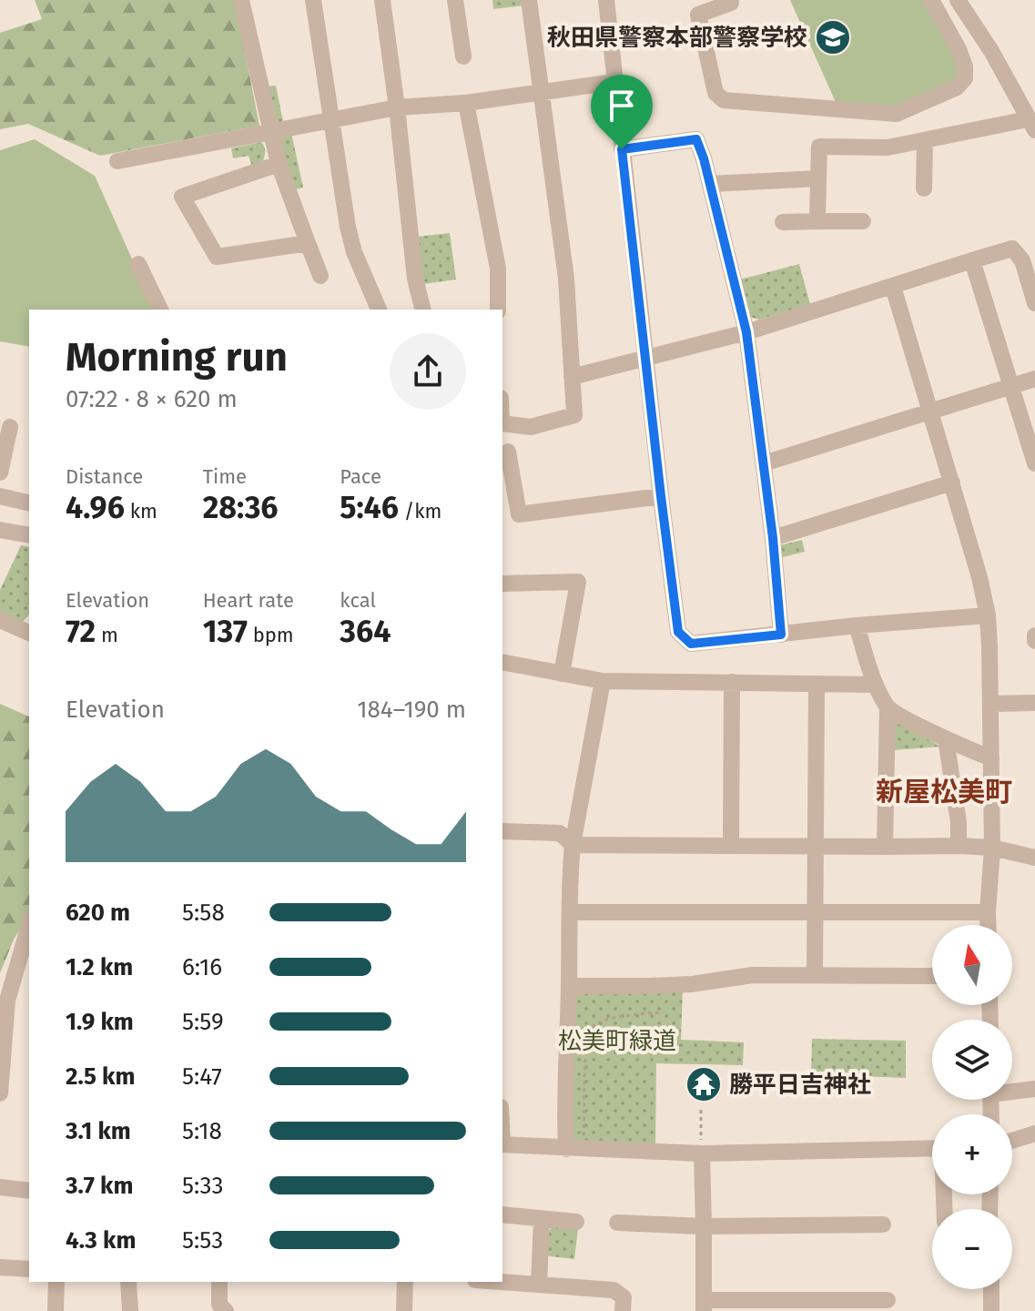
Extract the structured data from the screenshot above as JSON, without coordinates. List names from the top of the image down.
{
  "districts": ["新屋松美町"],
  "parks": ["松美町緑道"],
  "places": {
    "school or university": ["秋田県警察本部警察学校"],
    "temple": ["勝平日吉神社"]
  },
  "north": "top",
  "page": {
    "heading": ["Morning run", "07:22 · 8 × 620 m"],
    "stats": [
      ["Distance", "4.96 km"],
      ["Time", "28:36"],
      ["Pace", "5:46 /km"],
      ["Elevation", "72 m"],
      ["Heart rate", "137 bpm"],
      ["kcal", "364"]
    ],
    "chart": ["Elevation", "184–190 m"],
    "list": [
      {
        "name": "620 m",
        "note": "5:58"
      },
      {
        "name": "1.2 km",
        "note": "6:16"
      },
      {
        "name": "1.9 km",
        "note": "5:59"
      },
      {
        "name": "2.5 km",
        "note": "5:47"
      },
      {
        "name": "3.1 km",
        "note": "5:18"
      },
      {
        "name": "3.7 km",
        "note": "5:33"
      },
      {
        "name": "4.3 km",
        "note": "5:53"
      }
    ],
    "map_buttons": ["+", "−"]
  }
}
